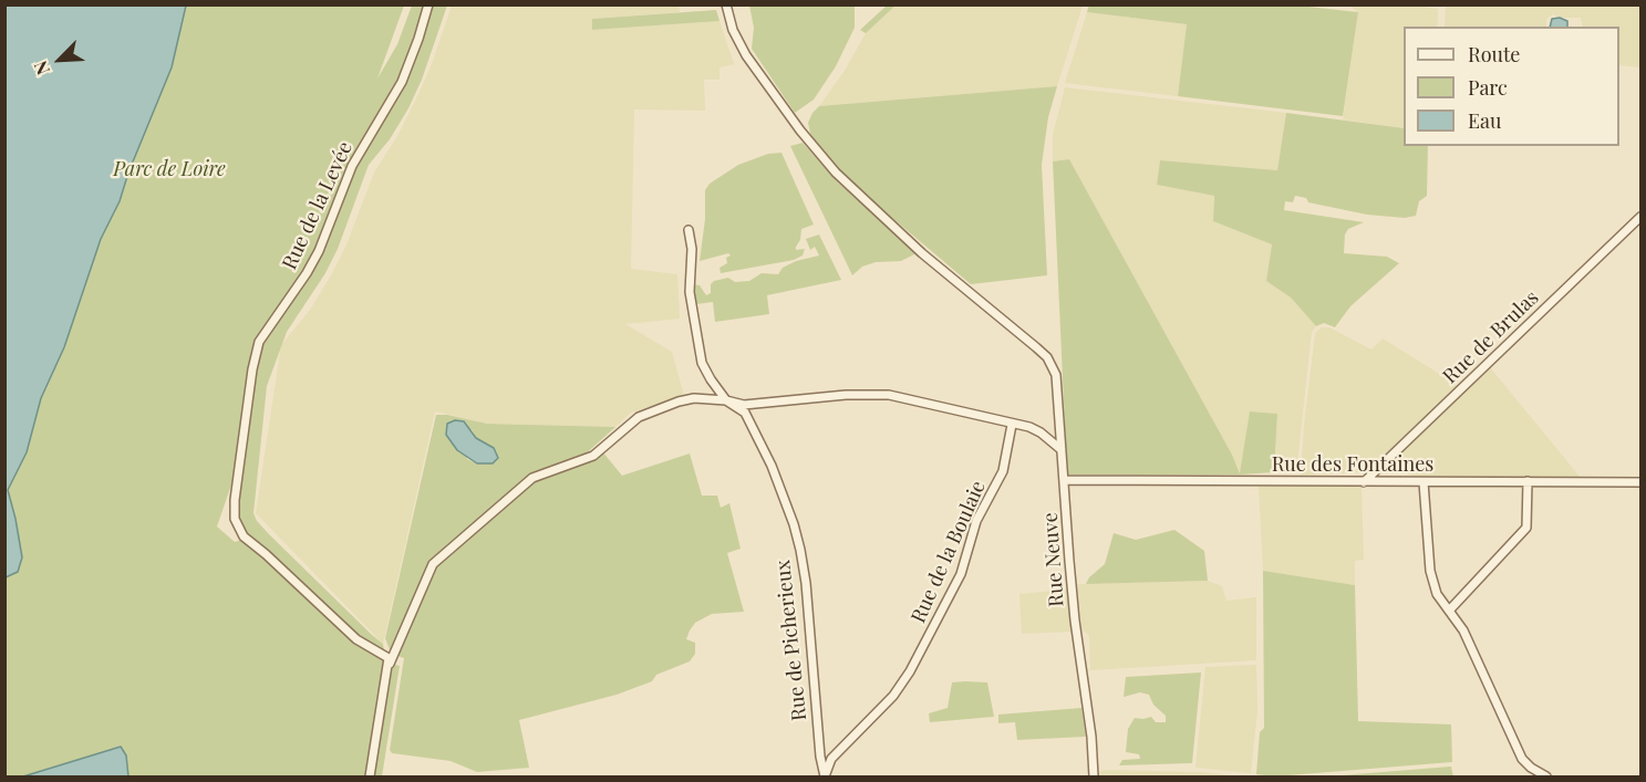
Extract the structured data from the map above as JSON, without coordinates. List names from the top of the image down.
{
  "streets": {
    "street": [
      "Rue de la Levée",
      "Rue de Brulas",
      "Rue des Fontaines",
      "Rue de la Boulaie",
      "Rue Neuve",
      "Rue de Picherieux"
    ]
  },
  "crossings": [
    ["Rue de Brulas", "Rue des Fontaines"],
    ["Rue des Fontaines", "Rue Neuve"],
    ["Rue de la Boulaie", "Rue de Picherieux"]
  ],
  "parks": ["Parc de Loire"],
  "legend": ["Route", "Parc", "Eau"],
  "north": "bottom left"
}
